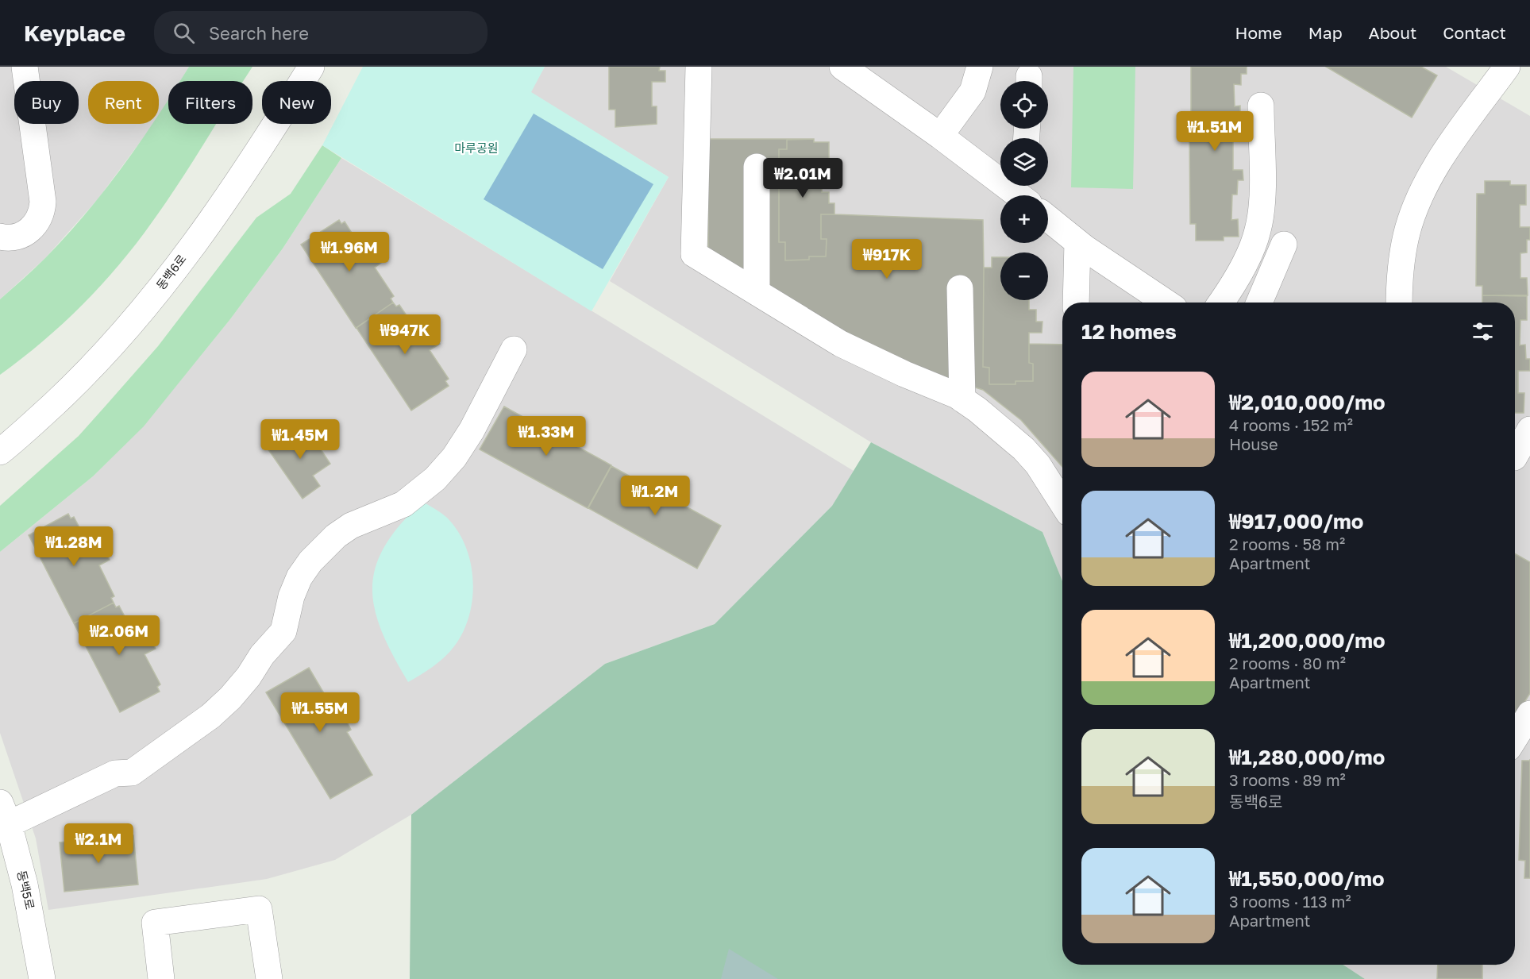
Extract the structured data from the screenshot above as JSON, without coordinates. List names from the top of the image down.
{
  "streets": {
    "street": ["동백6로", "동백5로"]
  },
  "parks": ["마루공원"],
  "page": {
    "header": "Keyplace",
    "search": "Search here",
    "nav": [
      "Home",
      "Map",
      "About",
      "Contact"
    ],
    "map_buttons": ["+", "−"],
    "chip": [
      "Buy",
      "Rent",
      "Filters",
      "New"
    ],
    "price": [
      "₩1.51M",
      "₩2.01M",
      "₩1.96M",
      "₩917K",
      "₩947K",
      "₩1.33M",
      "₩1.45M",
      "₩1.2M",
      "₩1.28M",
      "₩2.06M",
      "₩1.55M",
      "₩2.1M"
    ],
    "heading": "12 homes",
    "list": [
      {
        "name": "₩2,010,000/mo",
        "note": "4 rooms · 152 m² · House"
      },
      {
        "name": "₩917,000/mo",
        "note": "2 rooms · 58 m² · Apartment"
      },
      {
        "name": "₩1,200,000/mo",
        "note": "2 rooms · 80 m² · Apartment"
      },
      {
        "name": "₩1,280,000/mo",
        "note": "3 rooms · 89 m² · 동백6로"
      },
      {
        "name": "₩1,550,000/mo",
        "note": "3 rooms · 113 m² · Apartment"
      }
    ]
  }
}
